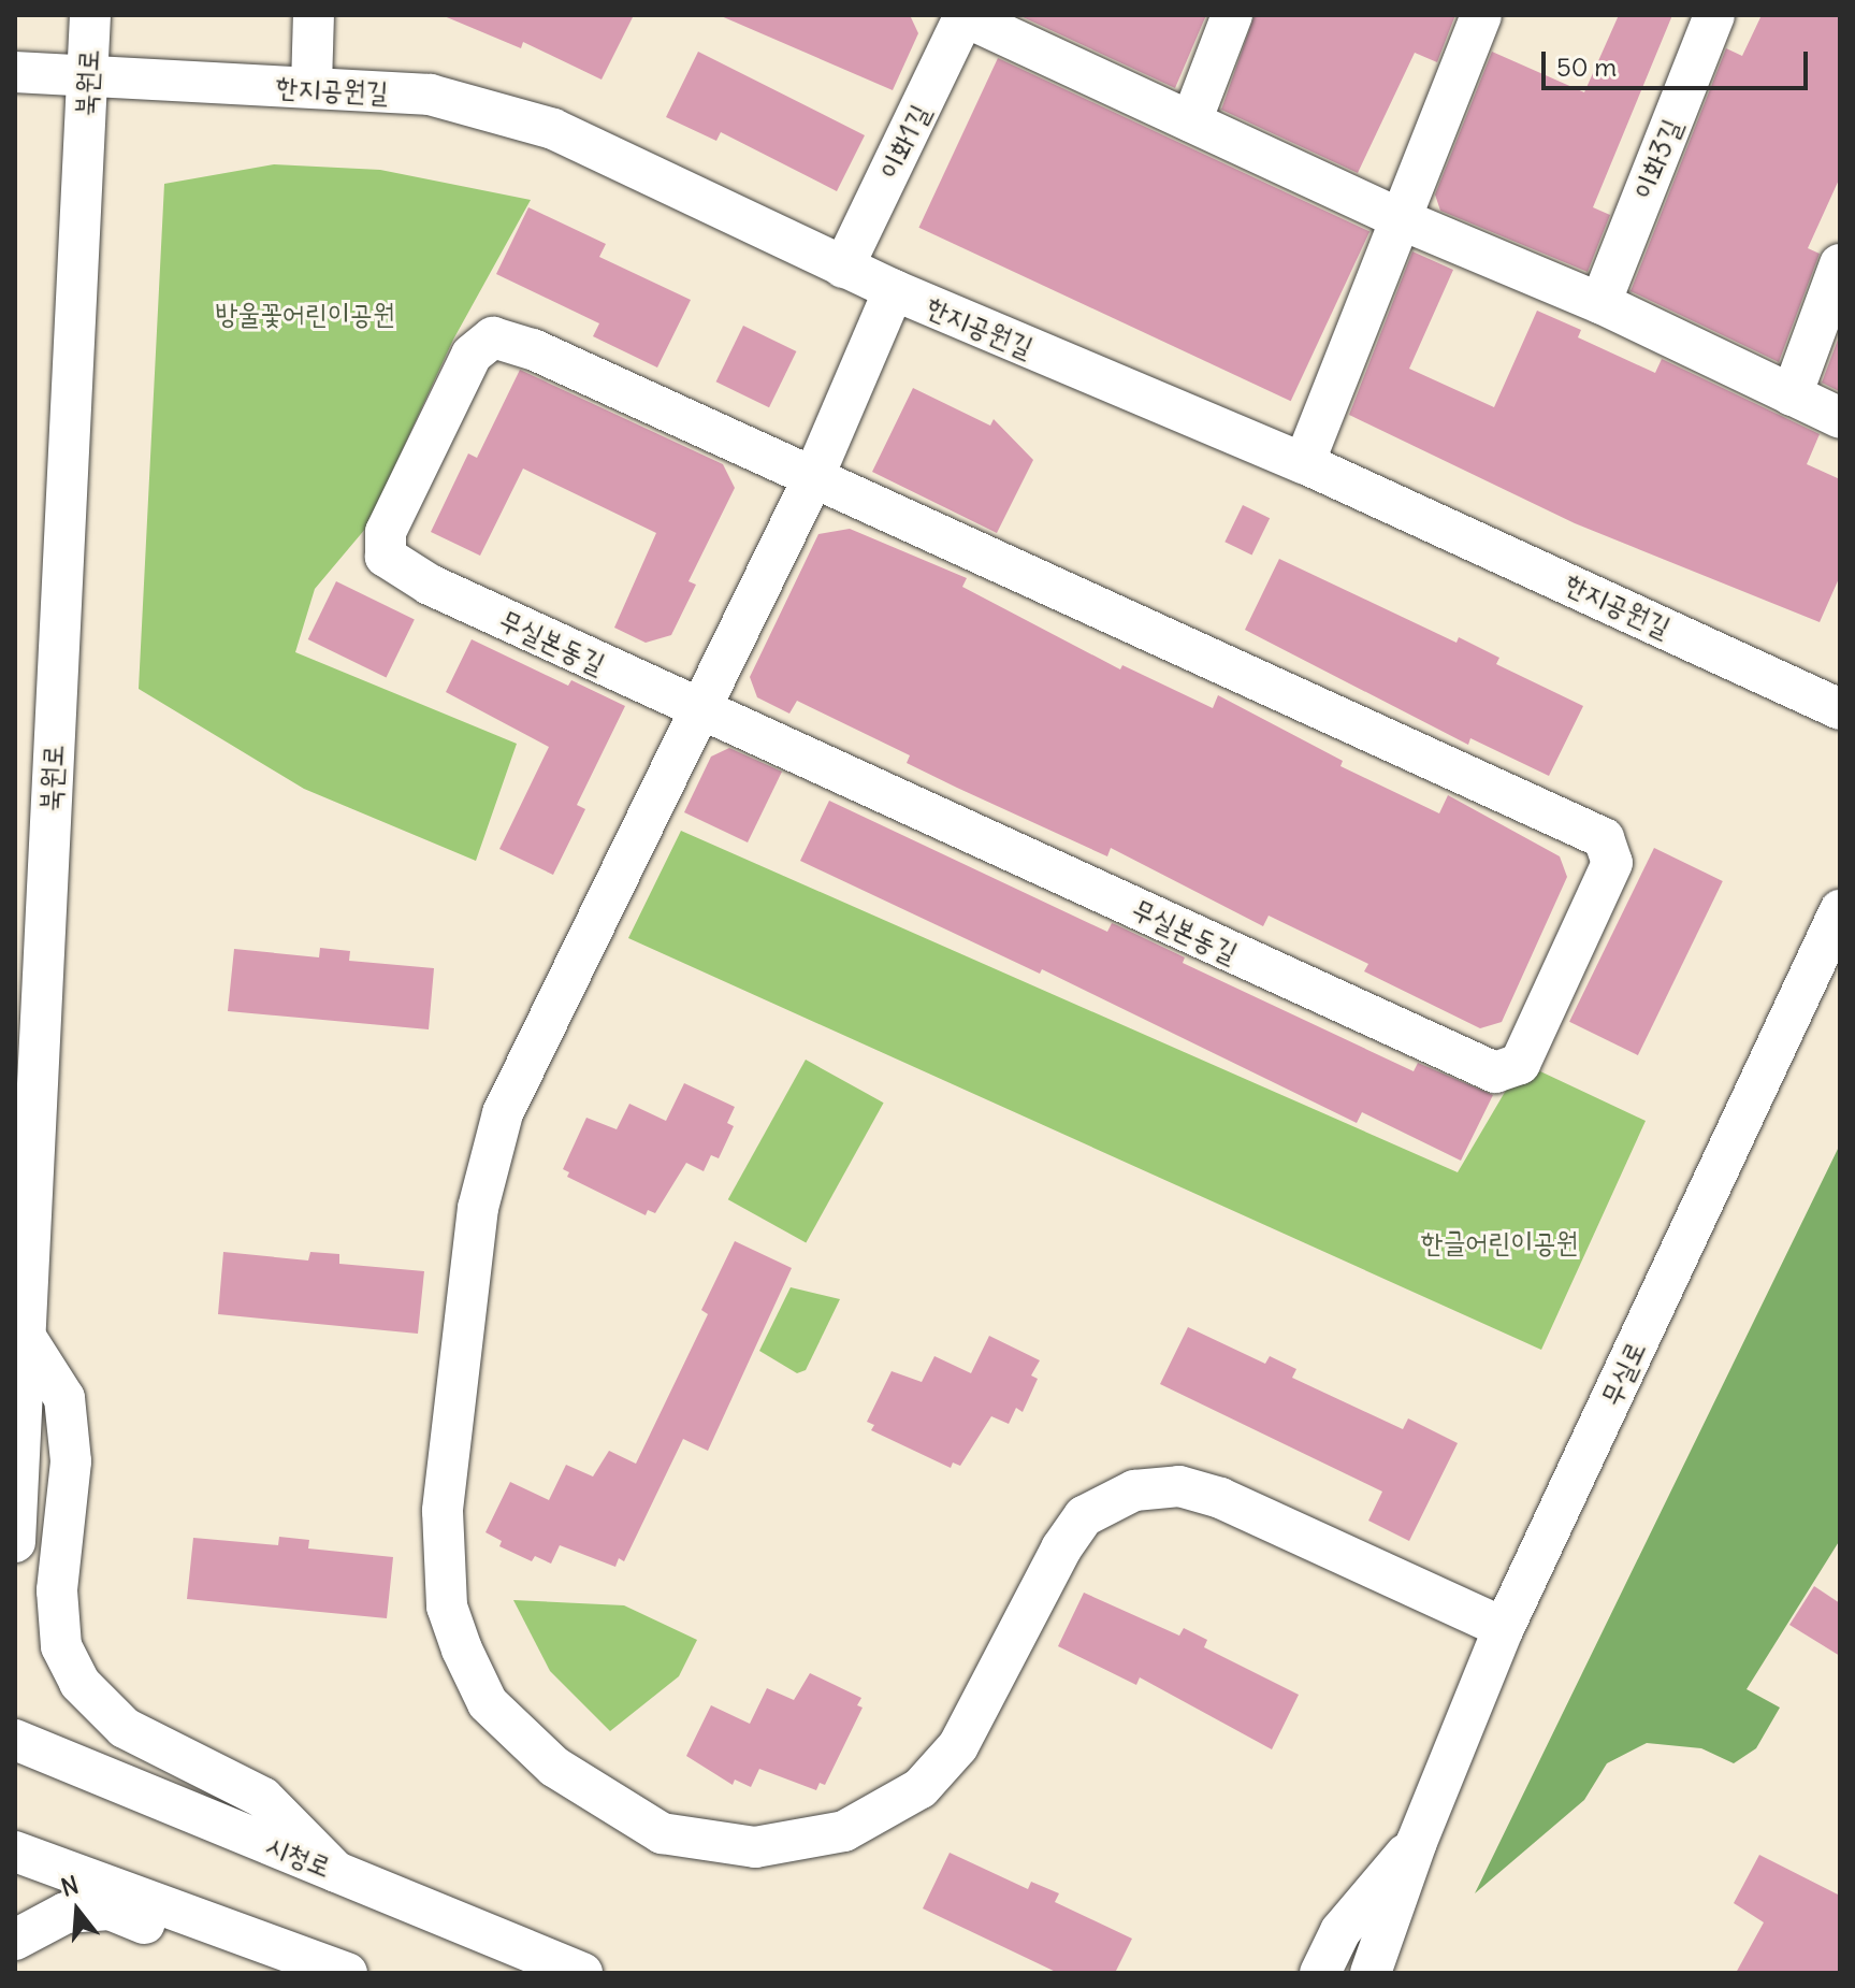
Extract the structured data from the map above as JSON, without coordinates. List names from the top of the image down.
{
  "streets": {
    "street": [
      "북원로",
      "한지공원길",
      "이화1길",
      "이화3길",
      "무실본동길",
      "무실로",
      "시청로"
    ]
  },
  "crossings": [
    ["북원로", "한지공원길"],
    ["한지공원길", "이화1길"]
  ],
  "parks": ["방울꽃어린이공원", "한글어린이공원"],
  "scale_bar": "50 m",
  "north": "top"
}
